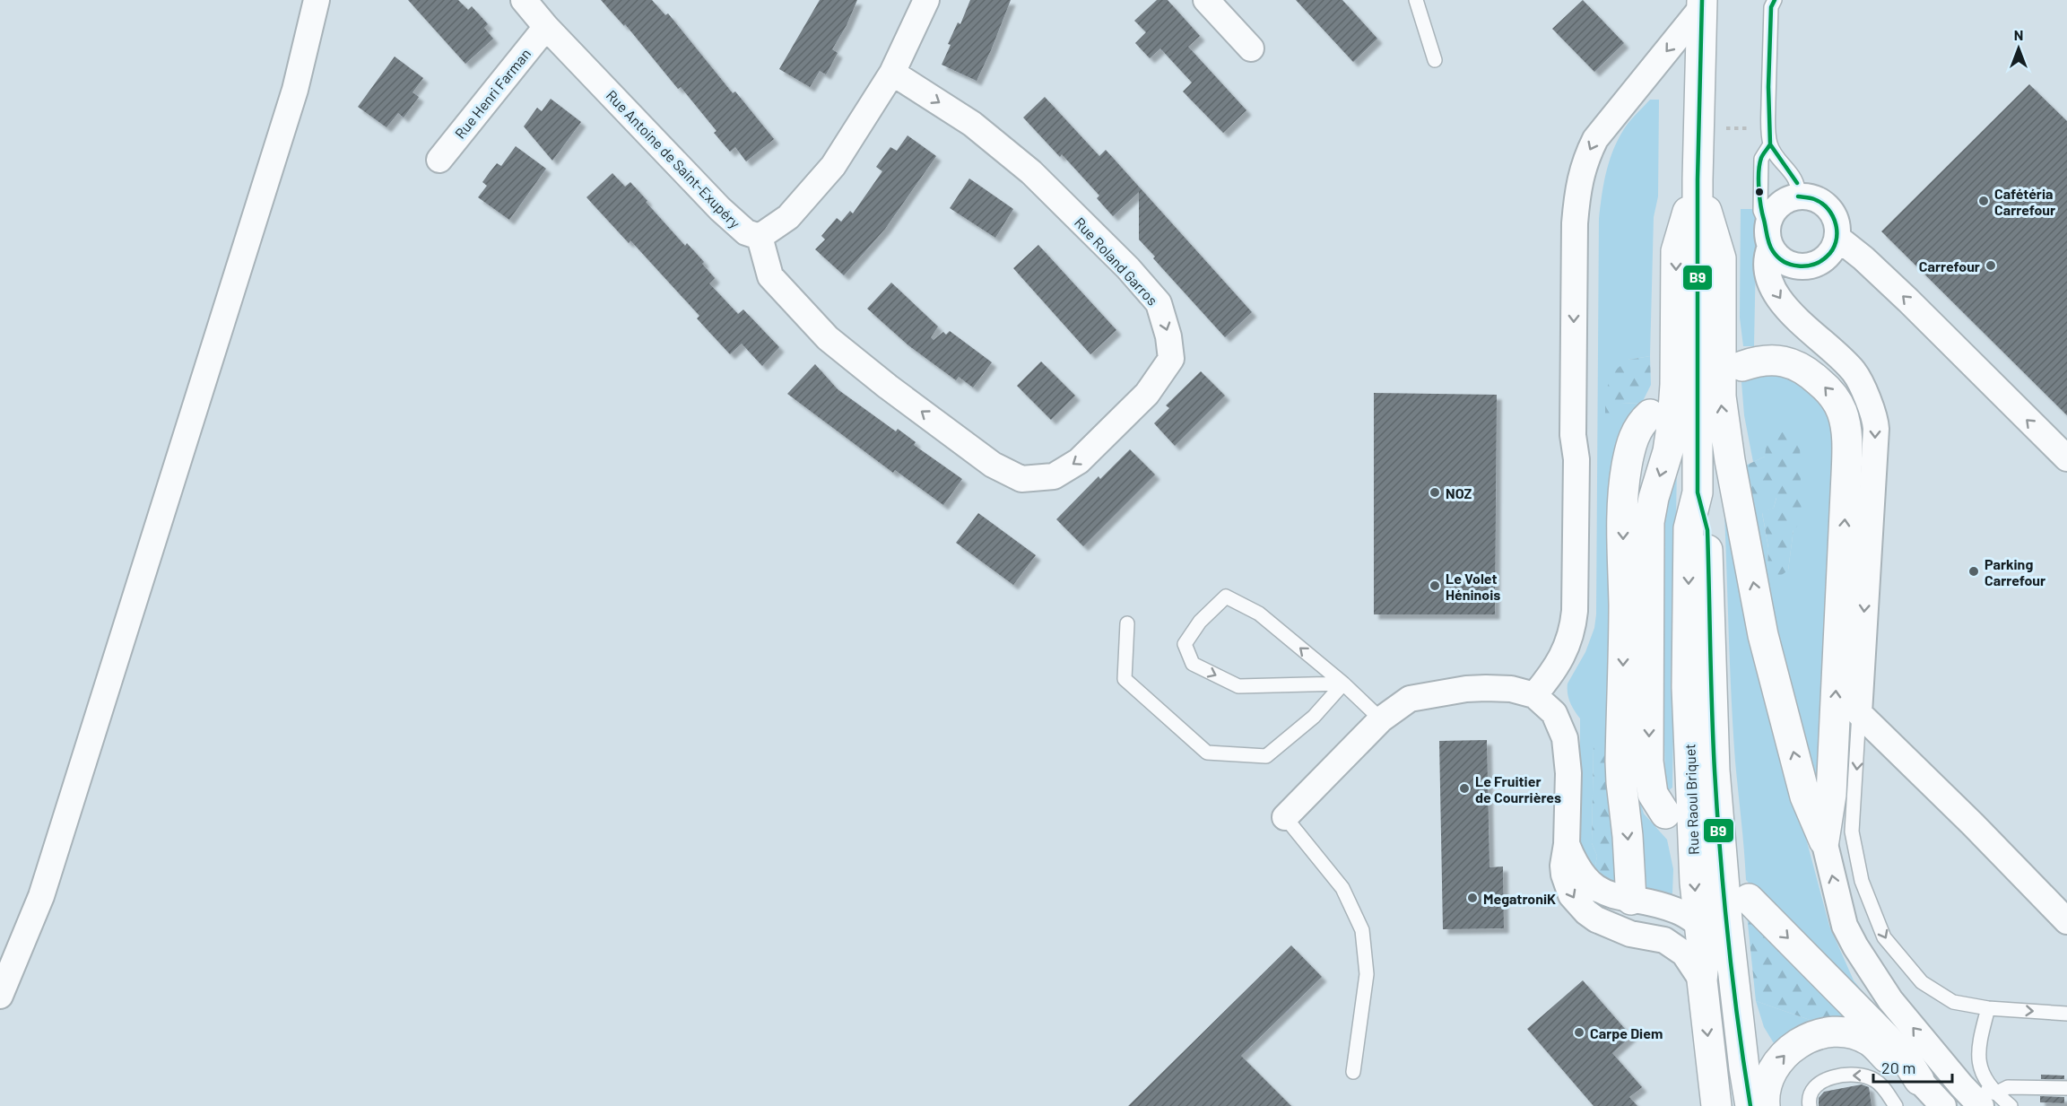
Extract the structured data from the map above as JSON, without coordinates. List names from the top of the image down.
{
  "streets": {
    "street": [
      "Rue Henri Farman",
      "Rue Antoine de Saint-Exupéry",
      "Rue Roland Garros",
      "Rue Raoul Briquet"
    ]
  },
  "crossings": [
    ["Rue Henri Farman", "Rue Antoine de Saint-Exupéry"],
    ["Rue Antoine de Saint-Exupéry", "Rue Roland Garros"]
  ],
  "places": [
    "Cafétéria Carrefour",
    "Carrefour",
    "NOZ",
    "Parking Carrefour",
    "Le Volet Héninois",
    "Le Fruitier de Courrières",
    "MegatroniK",
    "Carpe Diem"
  ],
  "lines": ["transit line B9"],
  "scale_bar": "20 m",
  "north": "top"
}
